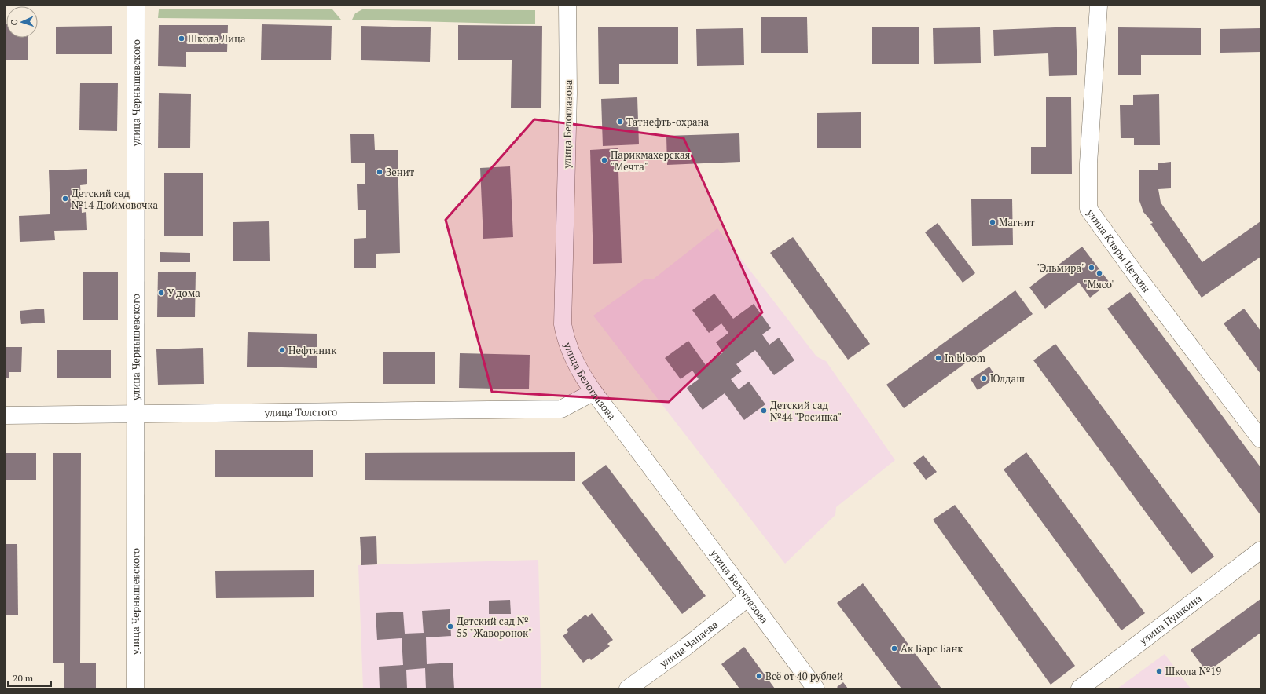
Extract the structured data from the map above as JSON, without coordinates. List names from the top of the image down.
{
  "streets": {
    "street": [
      "улица Чернышевского",
      "улица Белоглазова",
      "улица Клары Цеткин",
      "улица Толстого",
      "улица Пушкина",
      "улица Чапаева"
    ]
  },
  "crossings": [
    ["улица Чернышевского", "улица Толстого"],
    ["улица Белоглазова", "улица Толстого"],
    ["улица Белоглазова", "улица Чапаева"]
  ],
  "places": [
    "Школа Лица",
    "Татнефть-охрана",
    "Парикмахерская \"Мечта\"",
    "Зенит",
    "Детский сад №14 Дюймовочка",
    "Магнит",
    "\"Эльмира\"",
    "\"Мясо\"",
    "У дома",
    "Нефтяник",
    "In bloom",
    "Юлдаш",
    "Детский сад №44 \"Росинка\"",
    "Детский сад № 55 \"Жаворонок\"",
    "Ак Барс Банк",
    "Школа №19",
    "Всё от 40 рублей"
  ],
  "scale_bar": "20 m",
  "north": "left"
}
